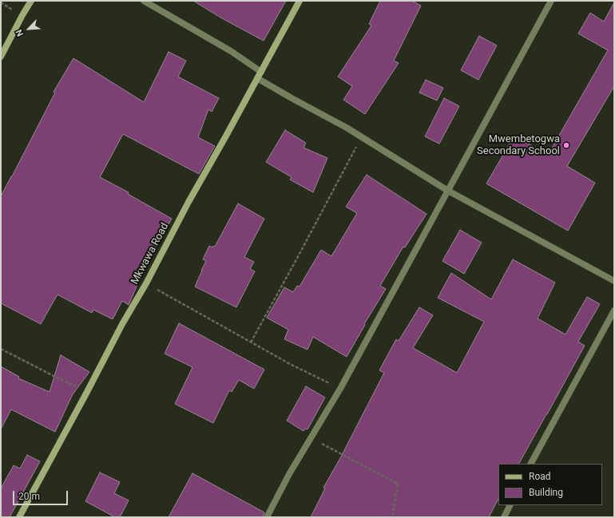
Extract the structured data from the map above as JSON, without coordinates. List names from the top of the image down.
{
  "streets": {
    "street": ["Mkwawa Road"]
  },
  "places": ["Mwembetogwa Secondary School"],
  "legend": ["Road", "Building"],
  "scale_bar": "20 m",
  "north": "bottom left"
}
